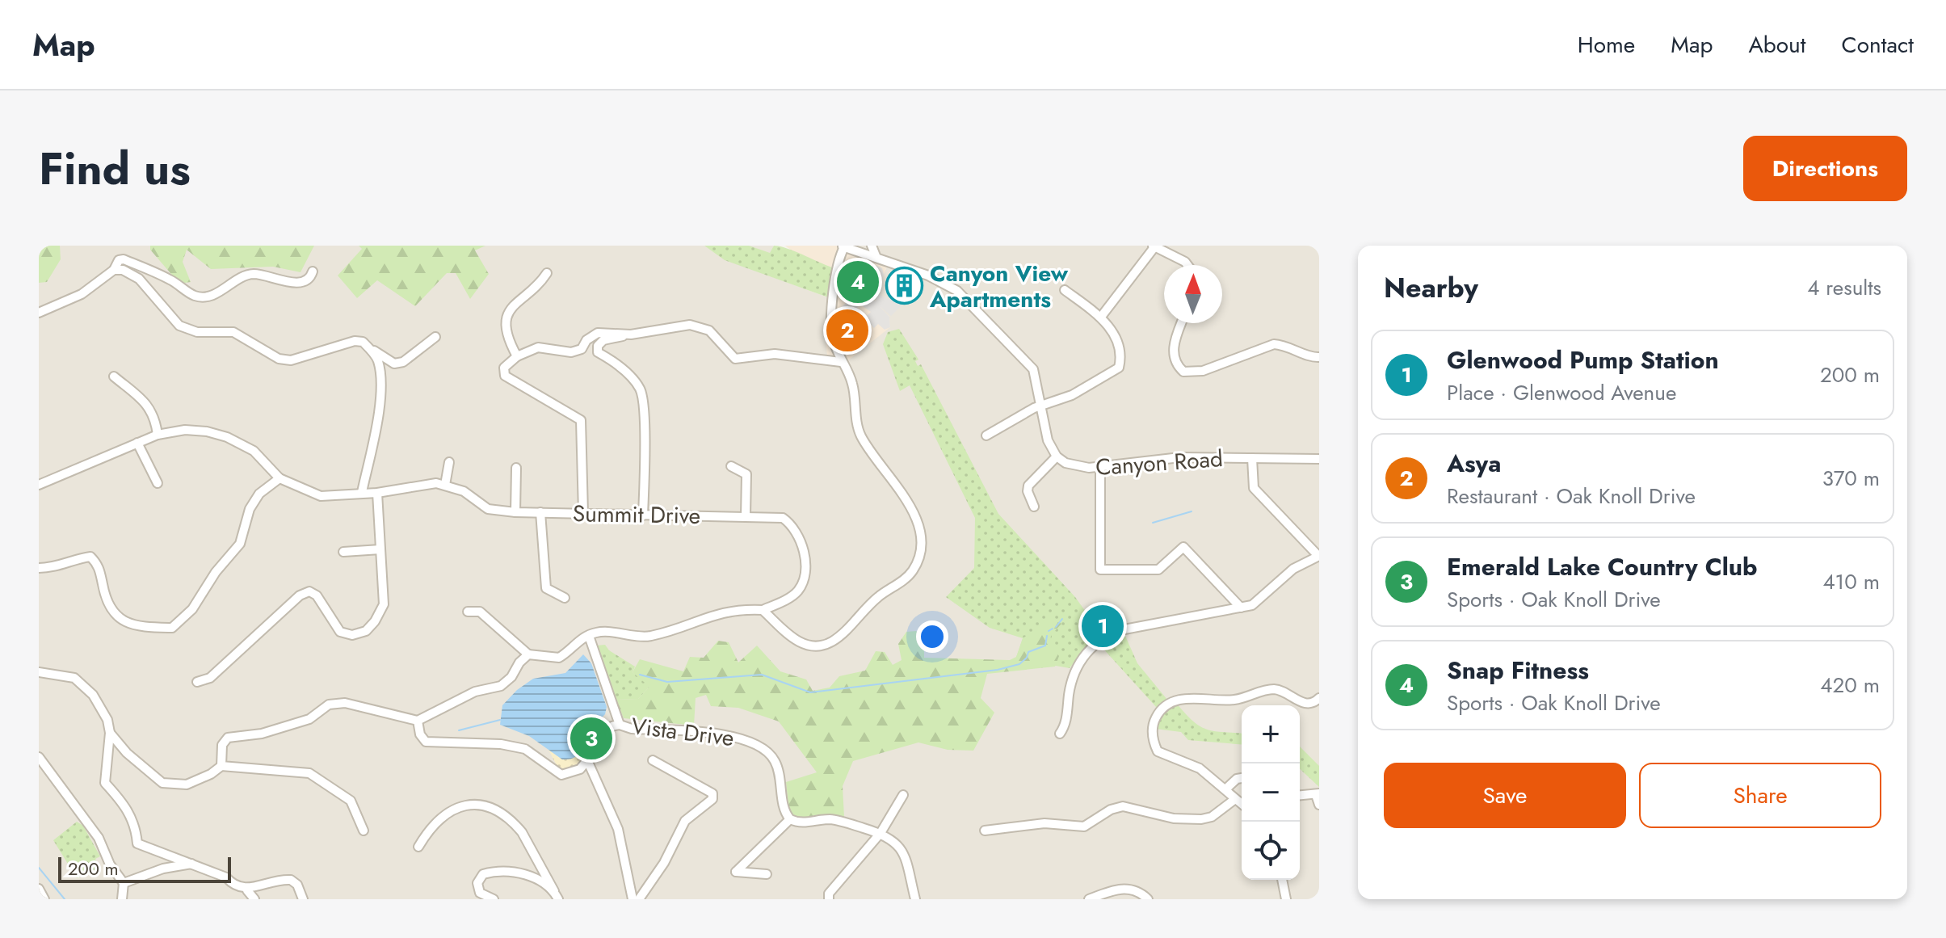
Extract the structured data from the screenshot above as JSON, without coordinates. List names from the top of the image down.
{
  "streets": {
    "street": ["Canyon Road", "Summit Drive", "Vista Drive"]
  },
  "places": {
    "building": ["Canyon View Apartments"]
  },
  "scale_bar": "200 m",
  "north": "top",
  "page": {
    "header": "Map",
    "nav": [
      "Home",
      "Map",
      "About",
      "Contact"
    ],
    "title": "Find us",
    "buttons": [
      "Directions",
      ["Save", "Share"]
    ],
    "heading": ["Nearby", "4 results"],
    "pins": [
      "4",
      "2",
      "1",
      "3"
    ],
    "list": [
      {
        "mark": "1",
        "name": "Glenwood Pump Station",
        "note": "Place · Glenwood Avenue",
        "value": "200 m"
      },
      {
        "mark": "2",
        "name": "Asya",
        "note": "Restaurant · Oak Knoll Drive",
        "value": "370 m"
      },
      {
        "mark": "3",
        "name": "Emerald Lake Country Club",
        "note": "Sports · Oak Knoll Drive",
        "value": "410 m"
      },
      {
        "mark": "4",
        "name": "Snap Fitness",
        "note": "Sports · Oak Knoll Drive",
        "value": "420 m"
      }
    ],
    "map_buttons": ["+", "−"],
    "scale": "200 m"
  }
}
